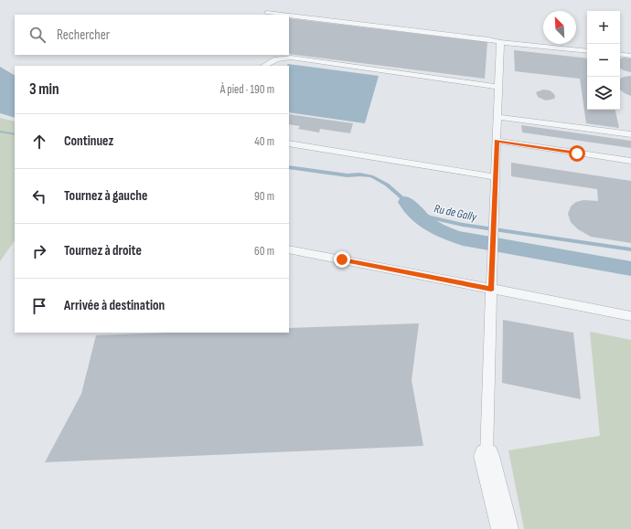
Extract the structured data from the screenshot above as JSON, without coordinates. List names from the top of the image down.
{
  "water": ["Ru de Gally"],
  "north": "top left",
  "page": {
    "map_buttons": ["+", "−"],
    "search": "Rechercher",
    "heading": ["3 min", "À pied · 190 m"],
    "list": [
      ["Continuez", "40 m"],
      ["Tournez à gauche", "90 m"],
      ["Tournez à droite", "60 m"],
      "Arrivée à destination"
    ]
  }
}
